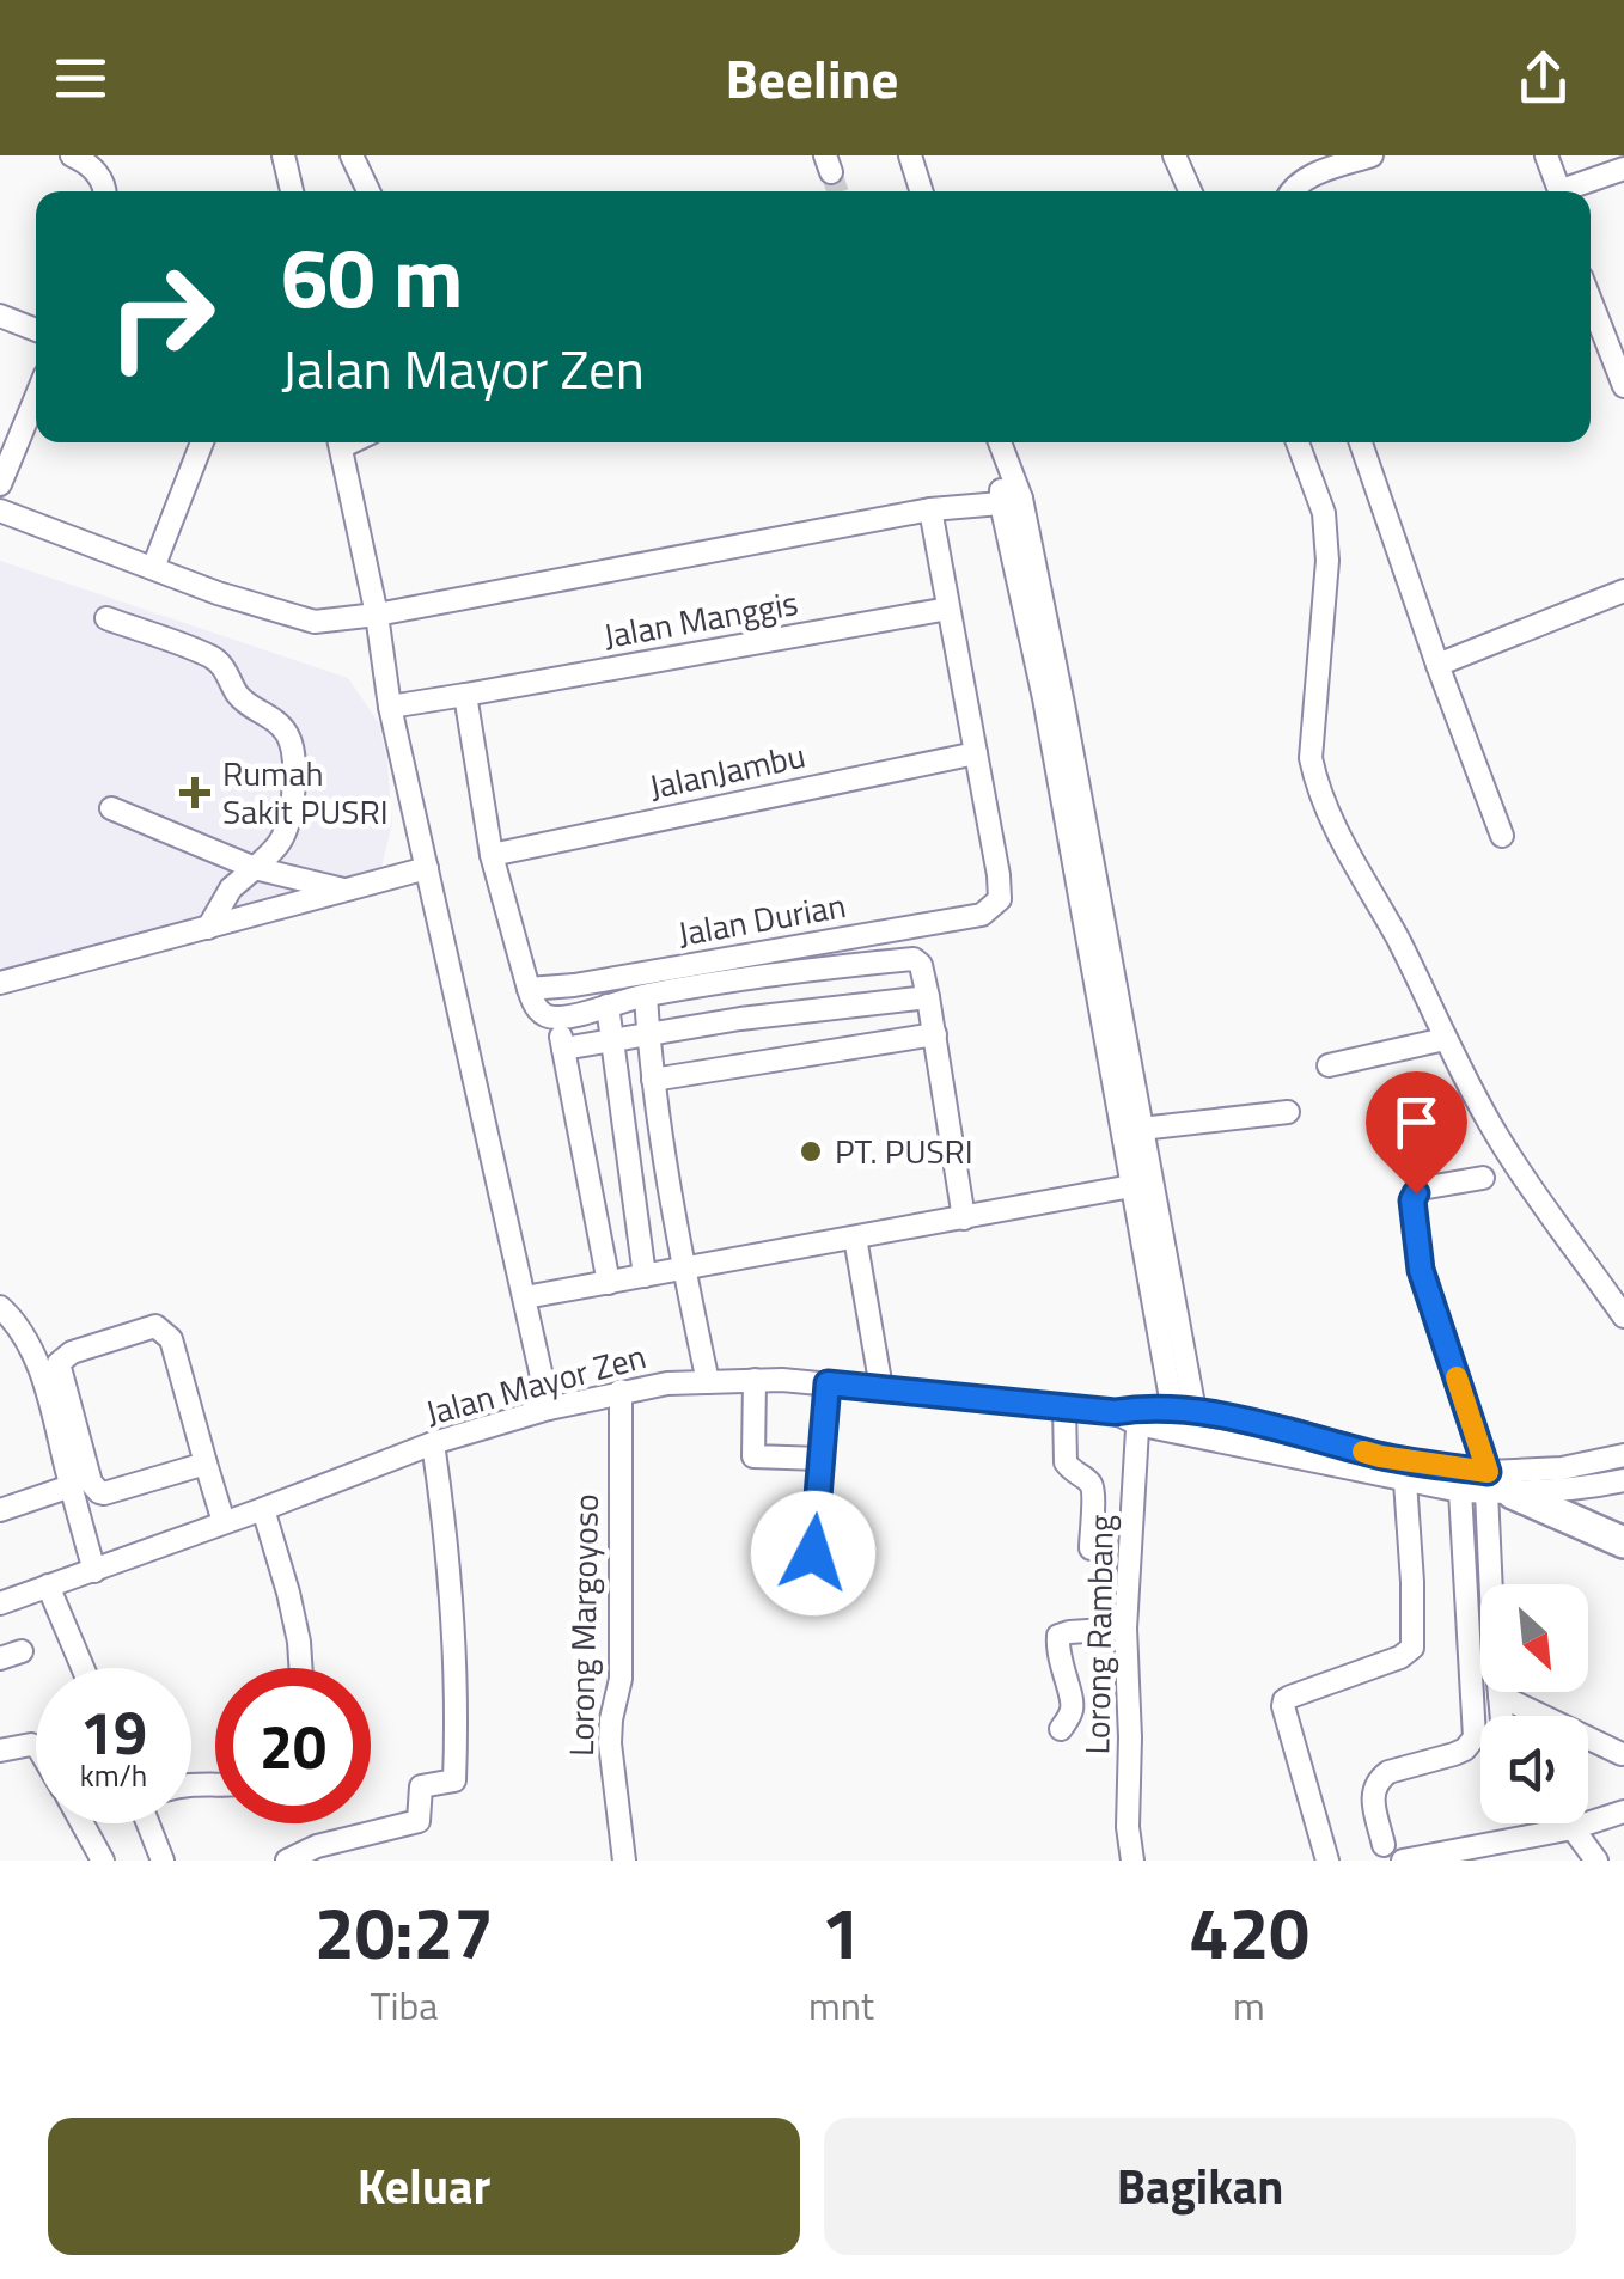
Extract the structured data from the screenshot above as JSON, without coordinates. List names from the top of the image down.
{
  "streets": {
    "street": [
      "Jalan Manggis",
      "JalanJambu",
      "Jalan Durian",
      "Jalan Mayor Zen",
      "Lorong Margoyoso",
      "Lorong Rambang"
    ]
  },
  "crossings": [
    ["JalanJambu", "Jalan Durian"],
    ["Jalan Mayor Zen", "Lorong Margoyoso"],
    ["Jalan Mayor Zen", "Lorong Rambang"]
  ],
  "places": {
    "health": ["Rumah Sakit PUSRI"],
    "other": ["PT. PUSRI"]
  },
  "north": "bottom right",
  "page": {
    "header": "Beeline",
    "turn": ["60 m", "Jalan Mayor Zen"],
    "speed": "19 km/h",
    "limit": "20",
    "eta": [
      "20:27",
      "Tiba",
      "1",
      "mnt",
      "420",
      "m"
    ],
    "buttons": ["Keluar", "Bagikan"]
  }
}
